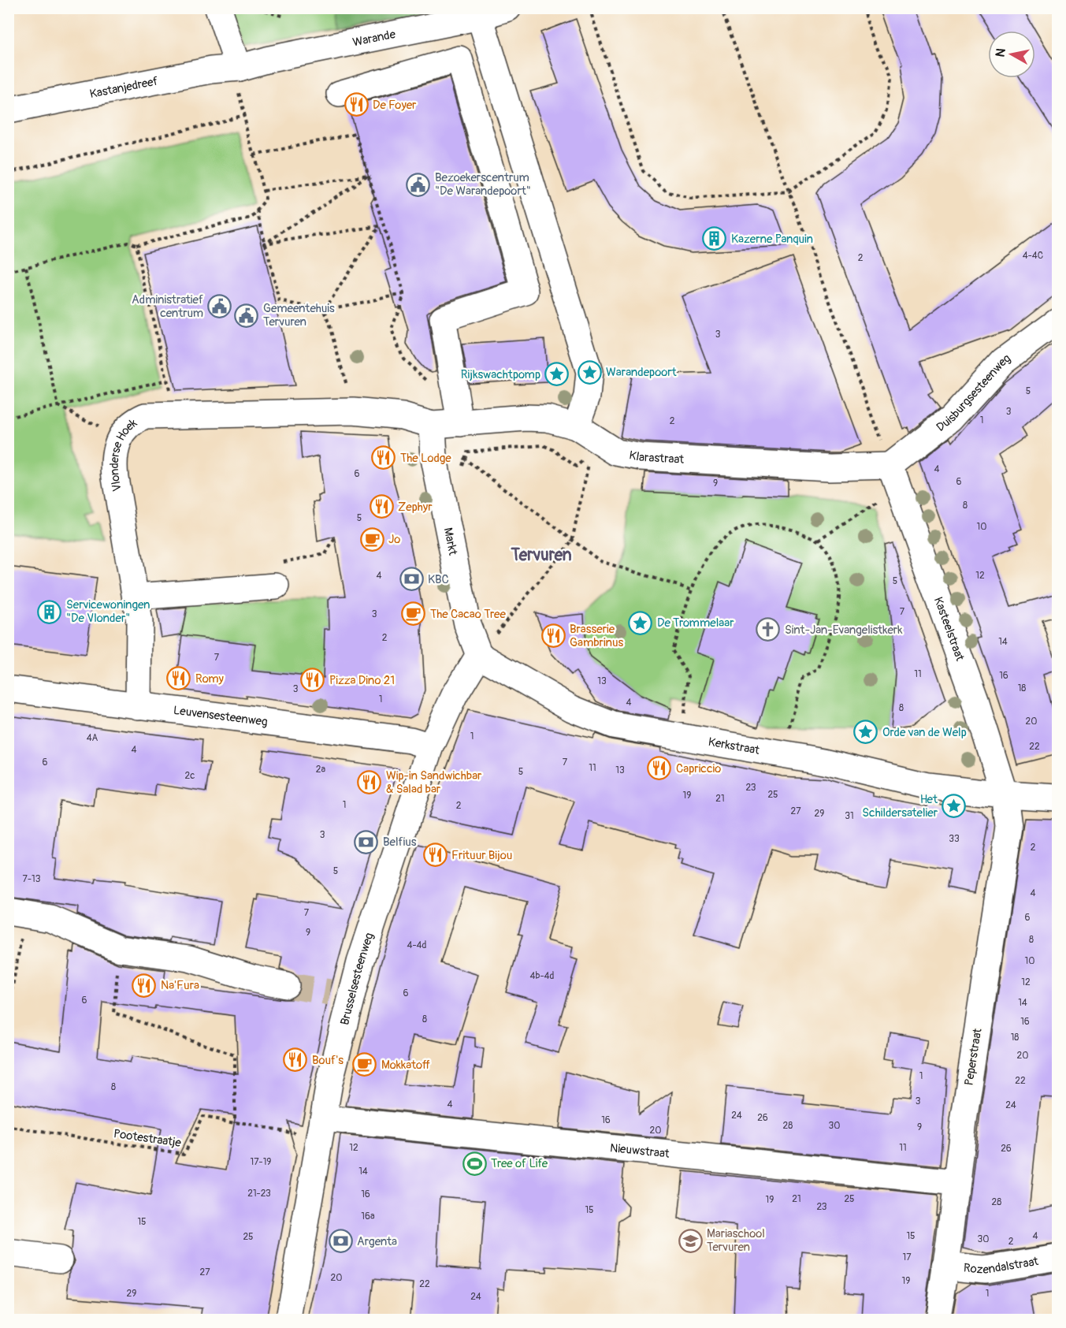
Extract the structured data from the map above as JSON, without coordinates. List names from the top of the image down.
{
  "streets": {
    "street": [
      "Warande",
      "Kastanjedreef",
      "Duisburgsesteenweg",
      "Klarastraat",
      "Vlonderse Hoek",
      "Markt",
      "Kasteelstraat",
      "Leuvensesteenweg",
      "Kerkstraat",
      "Brusselsesteenweg",
      "Peperstraat",
      "Nieuwstraat",
      "Rozendalstraat"
    ],
    "path": ["Pootestraatje"]
  },
  "crossings": [
    ["Warande", "Kastanjedreef"],
    ["Duisburgsesteenweg", "Klarastraat"],
    ["Duisburgsesteenweg", "Kasteelstraat"],
    ["Klarastraat", "Vlonderse Hoek"],
    ["Klarastraat", "Markt"],
    ["Klarastraat", "Kasteelstraat"],
    ["Vlonderse Hoek", "Markt"],
    ["Vlonderse Hoek", "Leuvensesteenweg"],
    ["Markt", "Kerkstraat"],
    ["Markt", "Brusselsesteenweg"],
    ["Kasteelstraat", "Kerkstraat"],
    ["Kasteelstraat", "Peperstraat"],
    ["Leuvensesteenweg", "Brusselsesteenweg"],
    ["Kerkstraat", "Brusselsesteenweg"],
    ["Kerkstraat", "Peperstraat"],
    ["Brusselsesteenweg", "Pootestraatje"],
    ["Brusselsesteenweg", "Nieuwstraat"],
    ["Peperstraat", "Nieuwstraat"],
    ["Peperstraat", "Rozendalstraat"],
    ["Pootestraatje", "Nieuwstraat"]
  ],
  "districts": ["Tervuren"],
  "places": {
    "restaurant": [
      "De Foyer",
      "The Lodge",
      "Zephyr",
      "Brasserie Gambrinus",
      "Romy",
      "Pizza Dino 21",
      "Capriccio",
      "Wip-in Sandwichbar & Salad bar",
      "Frituur Bijou",
      "Na'Fura",
      "Bouf's"
    ],
    "public building": ["Bezoekerscentrum \"De Warandepoort\"", "Administratief centrum", "Gemeentehuis Tervuren"],
    "building": ["Kazerne Panquin", "Servicewoningen \"De Vlonder\""],
    "place": [
      "Warandepoort",
      "Rijkswachtpomp",
      "De Trommelaar",
      "Orde van de Welp",
      "Het Schildersatelier"
    ],
    "cafe": ["Jo", "The Cacao Tree", "Mokkatoff"],
    "bank": ["KBC", "Belfius", "Argenta"],
    "church": ["Sint-Jan-Evangelistkerk"],
    "sports": ["Tree of Life"],
    "school or university": ["Mariaschool Tervuren"]
  },
  "house_numbers": [
    "4-4C",
    "2",
    "3",
    "5",
    "3",
    "1",
    "2",
    "4",
    "6",
    "6",
    "9",
    "8",
    "5",
    "10",
    "4",
    "12",
    "5",
    "7",
    "3",
    "2",
    "14",
    "7",
    "11",
    "16",
    "13",
    "18",
    "3",
    "1",
    "4",
    "8",
    "20",
    "1",
    "4A",
    "22",
    "4",
    "6",
    "7",
    "11",
    "2a",
    "13",
    "5",
    "2c",
    "23",
    "25",
    "19",
    "21",
    "1",
    "2",
    "27",
    "29",
    "31",
    "3",
    "33",
    "2",
    "5",
    "7-13",
    "4",
    "7",
    "6",
    "9",
    "8",
    "4-4d",
    "10",
    "4b-4d",
    "12",
    "6",
    "6",
    "14",
    "8",
    "16",
    "18",
    "20",
    "1",
    "22",
    "8",
    "3",
    "4",
    "24",
    "24",
    "26",
    "16",
    "28",
    "30",
    "9",
    "20",
    "12",
    "11",
    "26",
    "17-19",
    "14",
    "21-23",
    "16",
    "21",
    "25",
    "19",
    "28",
    "23",
    "15",
    "16a",
    "15",
    "15",
    "4",
    "25",
    "30",
    "2",
    "17",
    "27",
    "20",
    "19",
    "22",
    "29",
    "1",
    "24"
  ],
  "north": "left"
}
